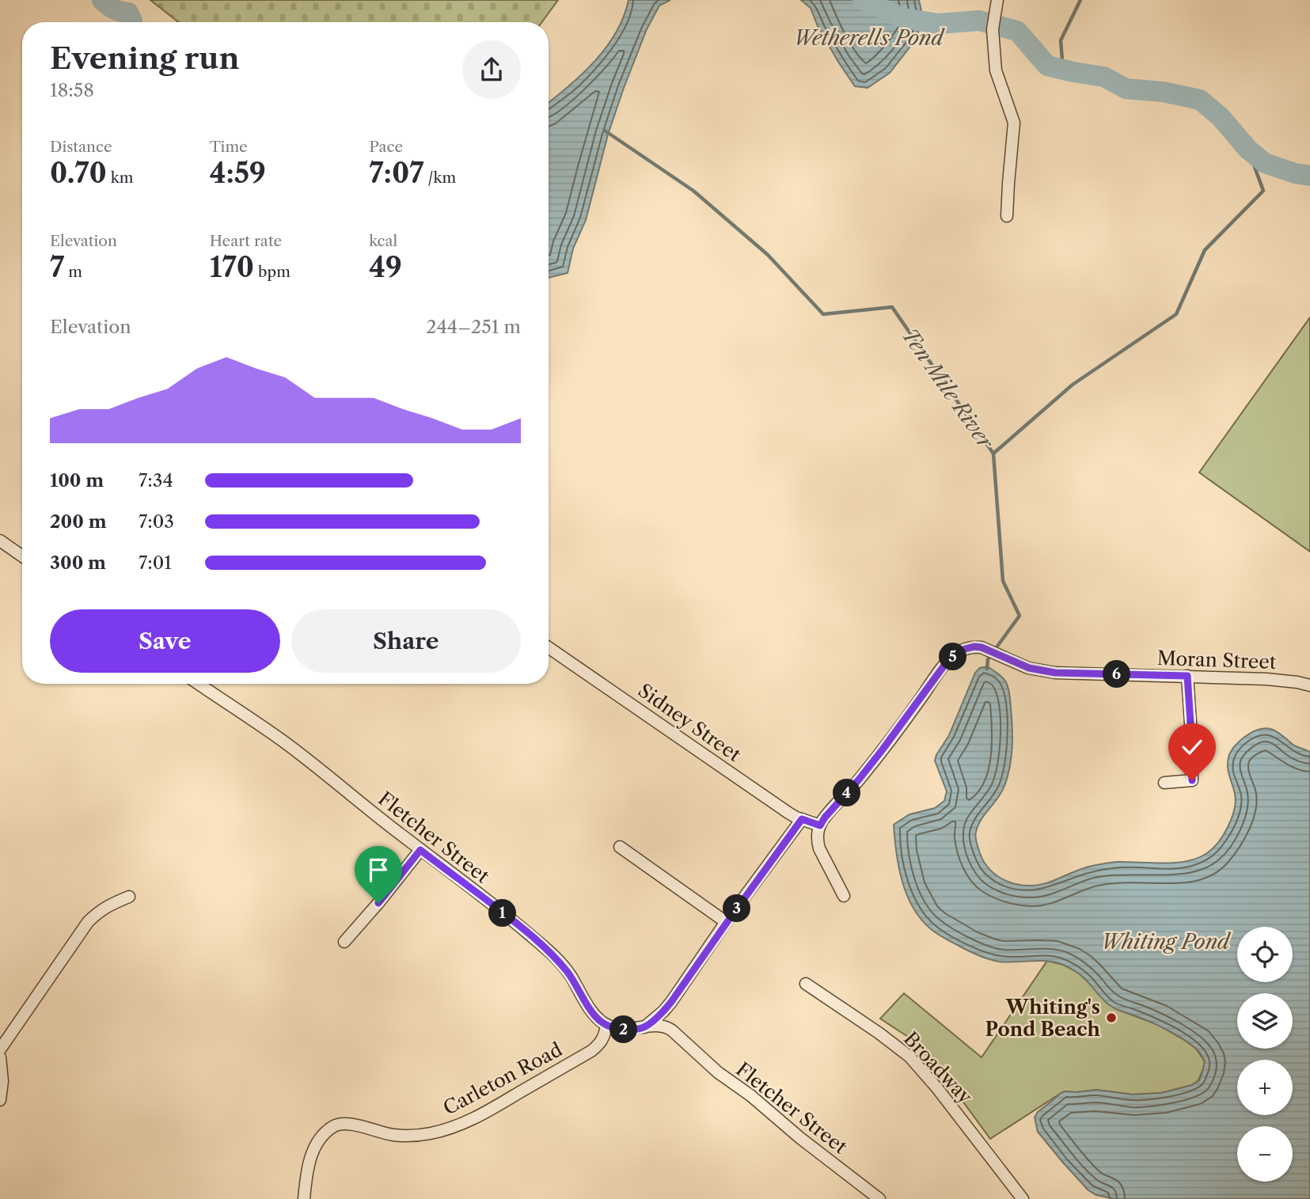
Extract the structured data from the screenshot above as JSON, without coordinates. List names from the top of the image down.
{
  "streets": {
    "street": [
      "Moran Street",
      "Sidney Street",
      "Fletcher Street",
      "Broadway",
      "Carleton Road"
    ]
  },
  "crossings": [
    ["Moran Street", "Sidney Street"],
    ["Fletcher Street", "Carleton Road"]
  ],
  "water": ["Wetherells Pond", "Ten Mile River", "Whiting Pond"],
  "places": ["Whiting's Pond Beach"],
  "page": {
    "heading": ["Evening run", "18:58"],
    "stats": [
      ["Distance", "0.70 km"],
      ["Time", "4:59"],
      ["Pace", "7:07 /km"],
      ["Elevation", "7 m"],
      ["Heart rate", "170 bpm"],
      ["kcal", "49"]
    ],
    "chart": ["Elevation", "244–251 m"],
    "list": [
      {
        "name": "100 m",
        "note": "7:34"
      },
      {
        "name": "200 m",
        "note": "7:03"
      },
      {
        "name": "300 m",
        "note": "7:01"
      }
    ],
    "buttons": ["Save", "Share"],
    "pins": [
      "5",
      "6",
      "4",
      "3",
      "1",
      "2"
    ],
    "map_buttons": ["+", "−"]
  }
}
